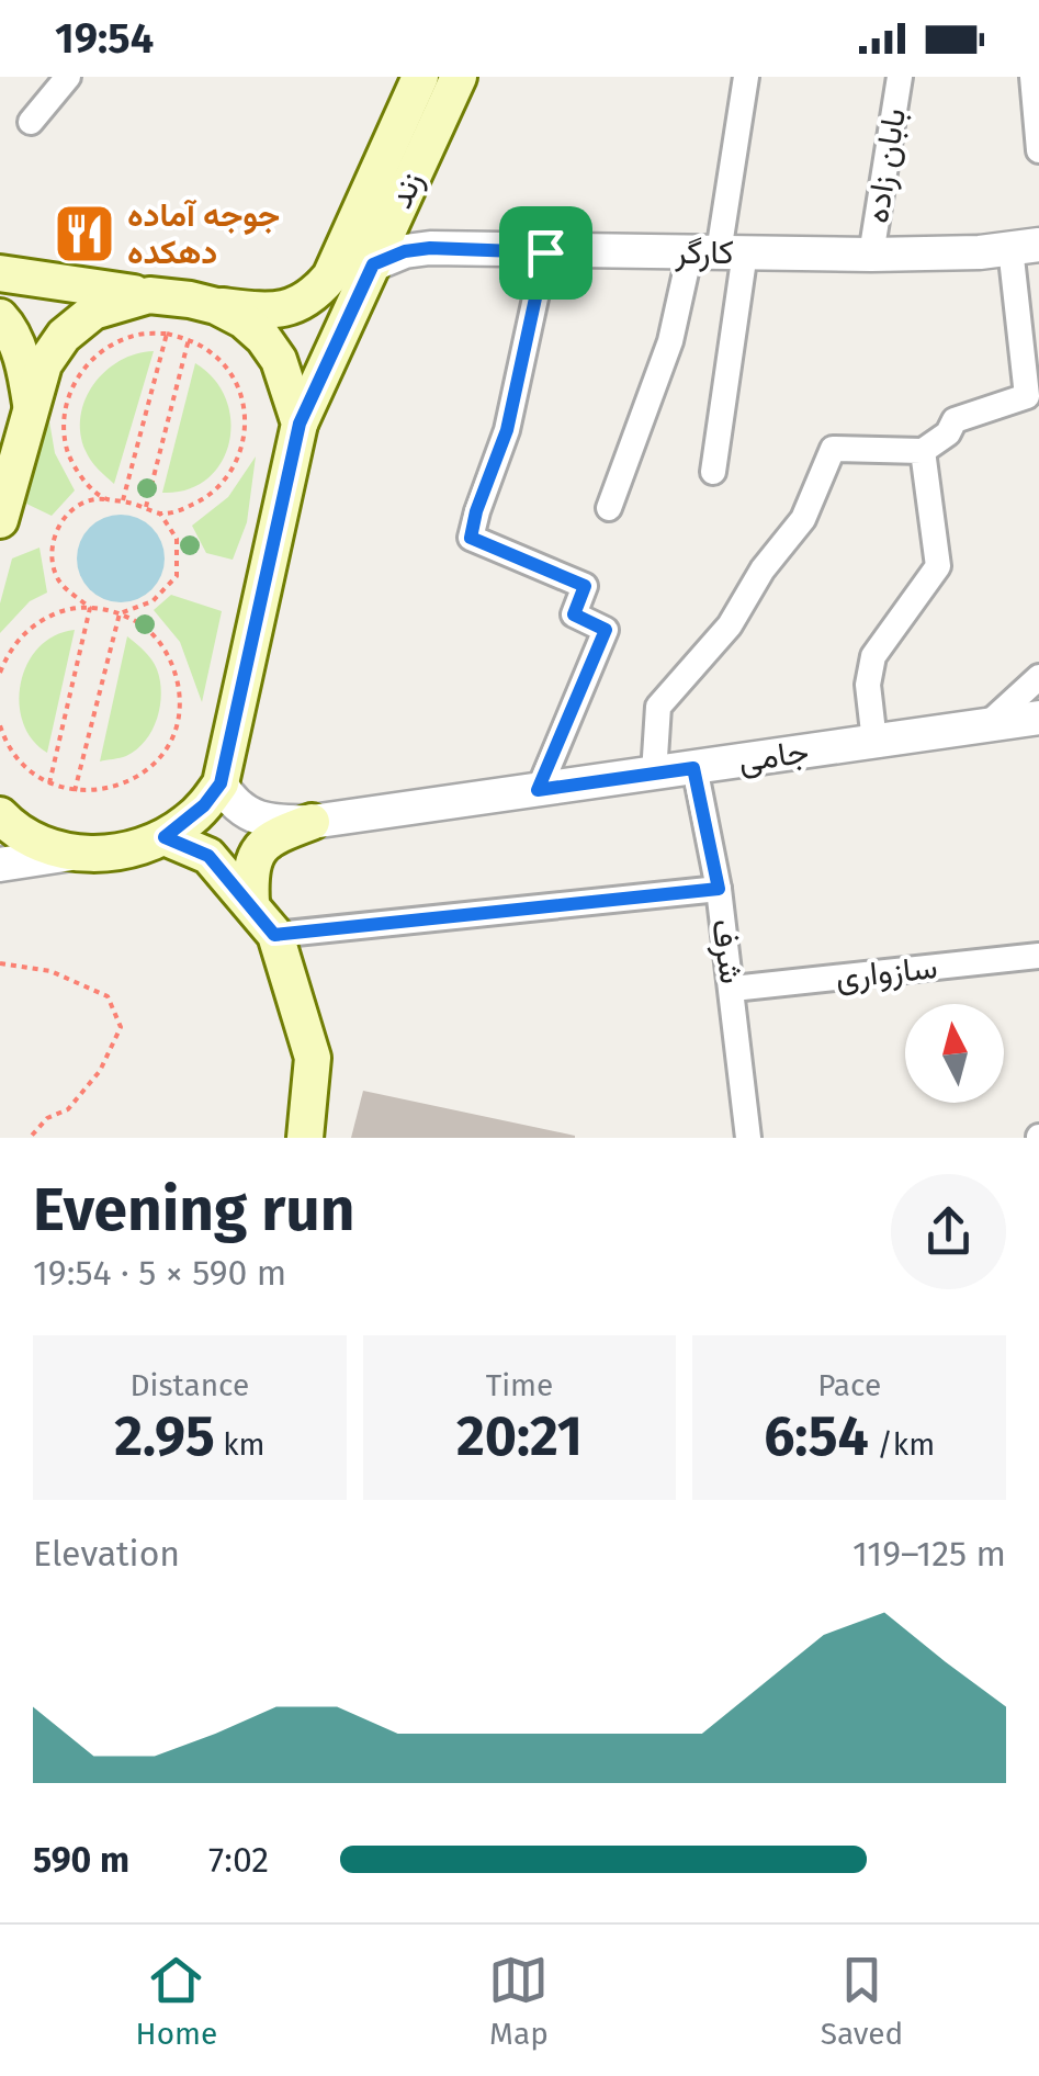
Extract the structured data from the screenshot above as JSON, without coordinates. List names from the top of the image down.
{
  "streets": {
    "main road": ["زند"],
    "street": [
      "بابان زاده",
      "کارگر",
      "جامی",
      "شرف",
      "سازواری"
    ]
  },
  "crossings": [
    ["بابان زاده", "کارگر"],
    ["زند", "کارگر"],
    ["زند", "جامی"],
    ["جامی", "شرف"],
    ["شرف", "سازواری"]
  ],
  "places": {
    "restaurant": ["جوجه آماده دهکده"]
  },
  "north": "top",
  "page": {
    "status": "19:54",
    "heading": ["Evening run", "19:54 · 5 × 590 m"],
    "stats": [
      ["Distance", "2.95 km"],
      ["Time", "20:21"],
      ["Pace", "6:54 /km"]
    ],
    "chart": ["Elevation", "119–125 m"],
    "list": [
      {
        "name": "590 m",
        "note": "7:02"
      }
    ],
    "tabs": ["Home", "Map", "Saved"]
  }
}
